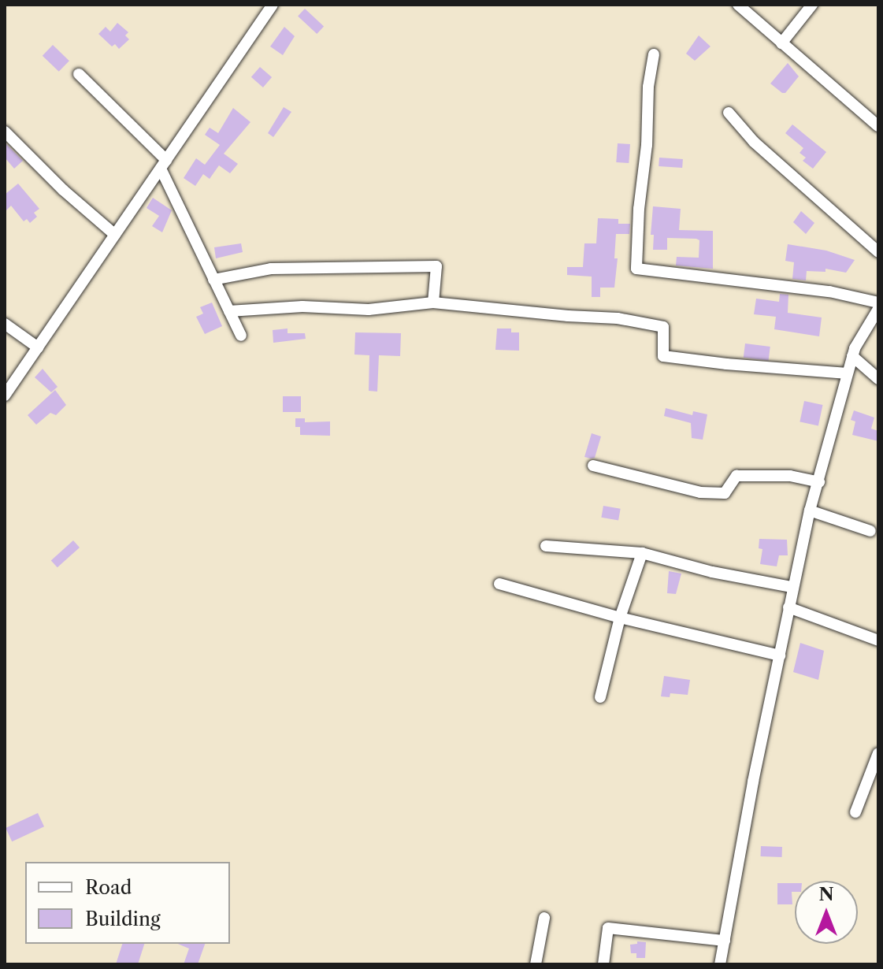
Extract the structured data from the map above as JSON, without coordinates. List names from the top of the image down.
{
  "legend": ["Road", "Building"],
  "north": "top"
}
